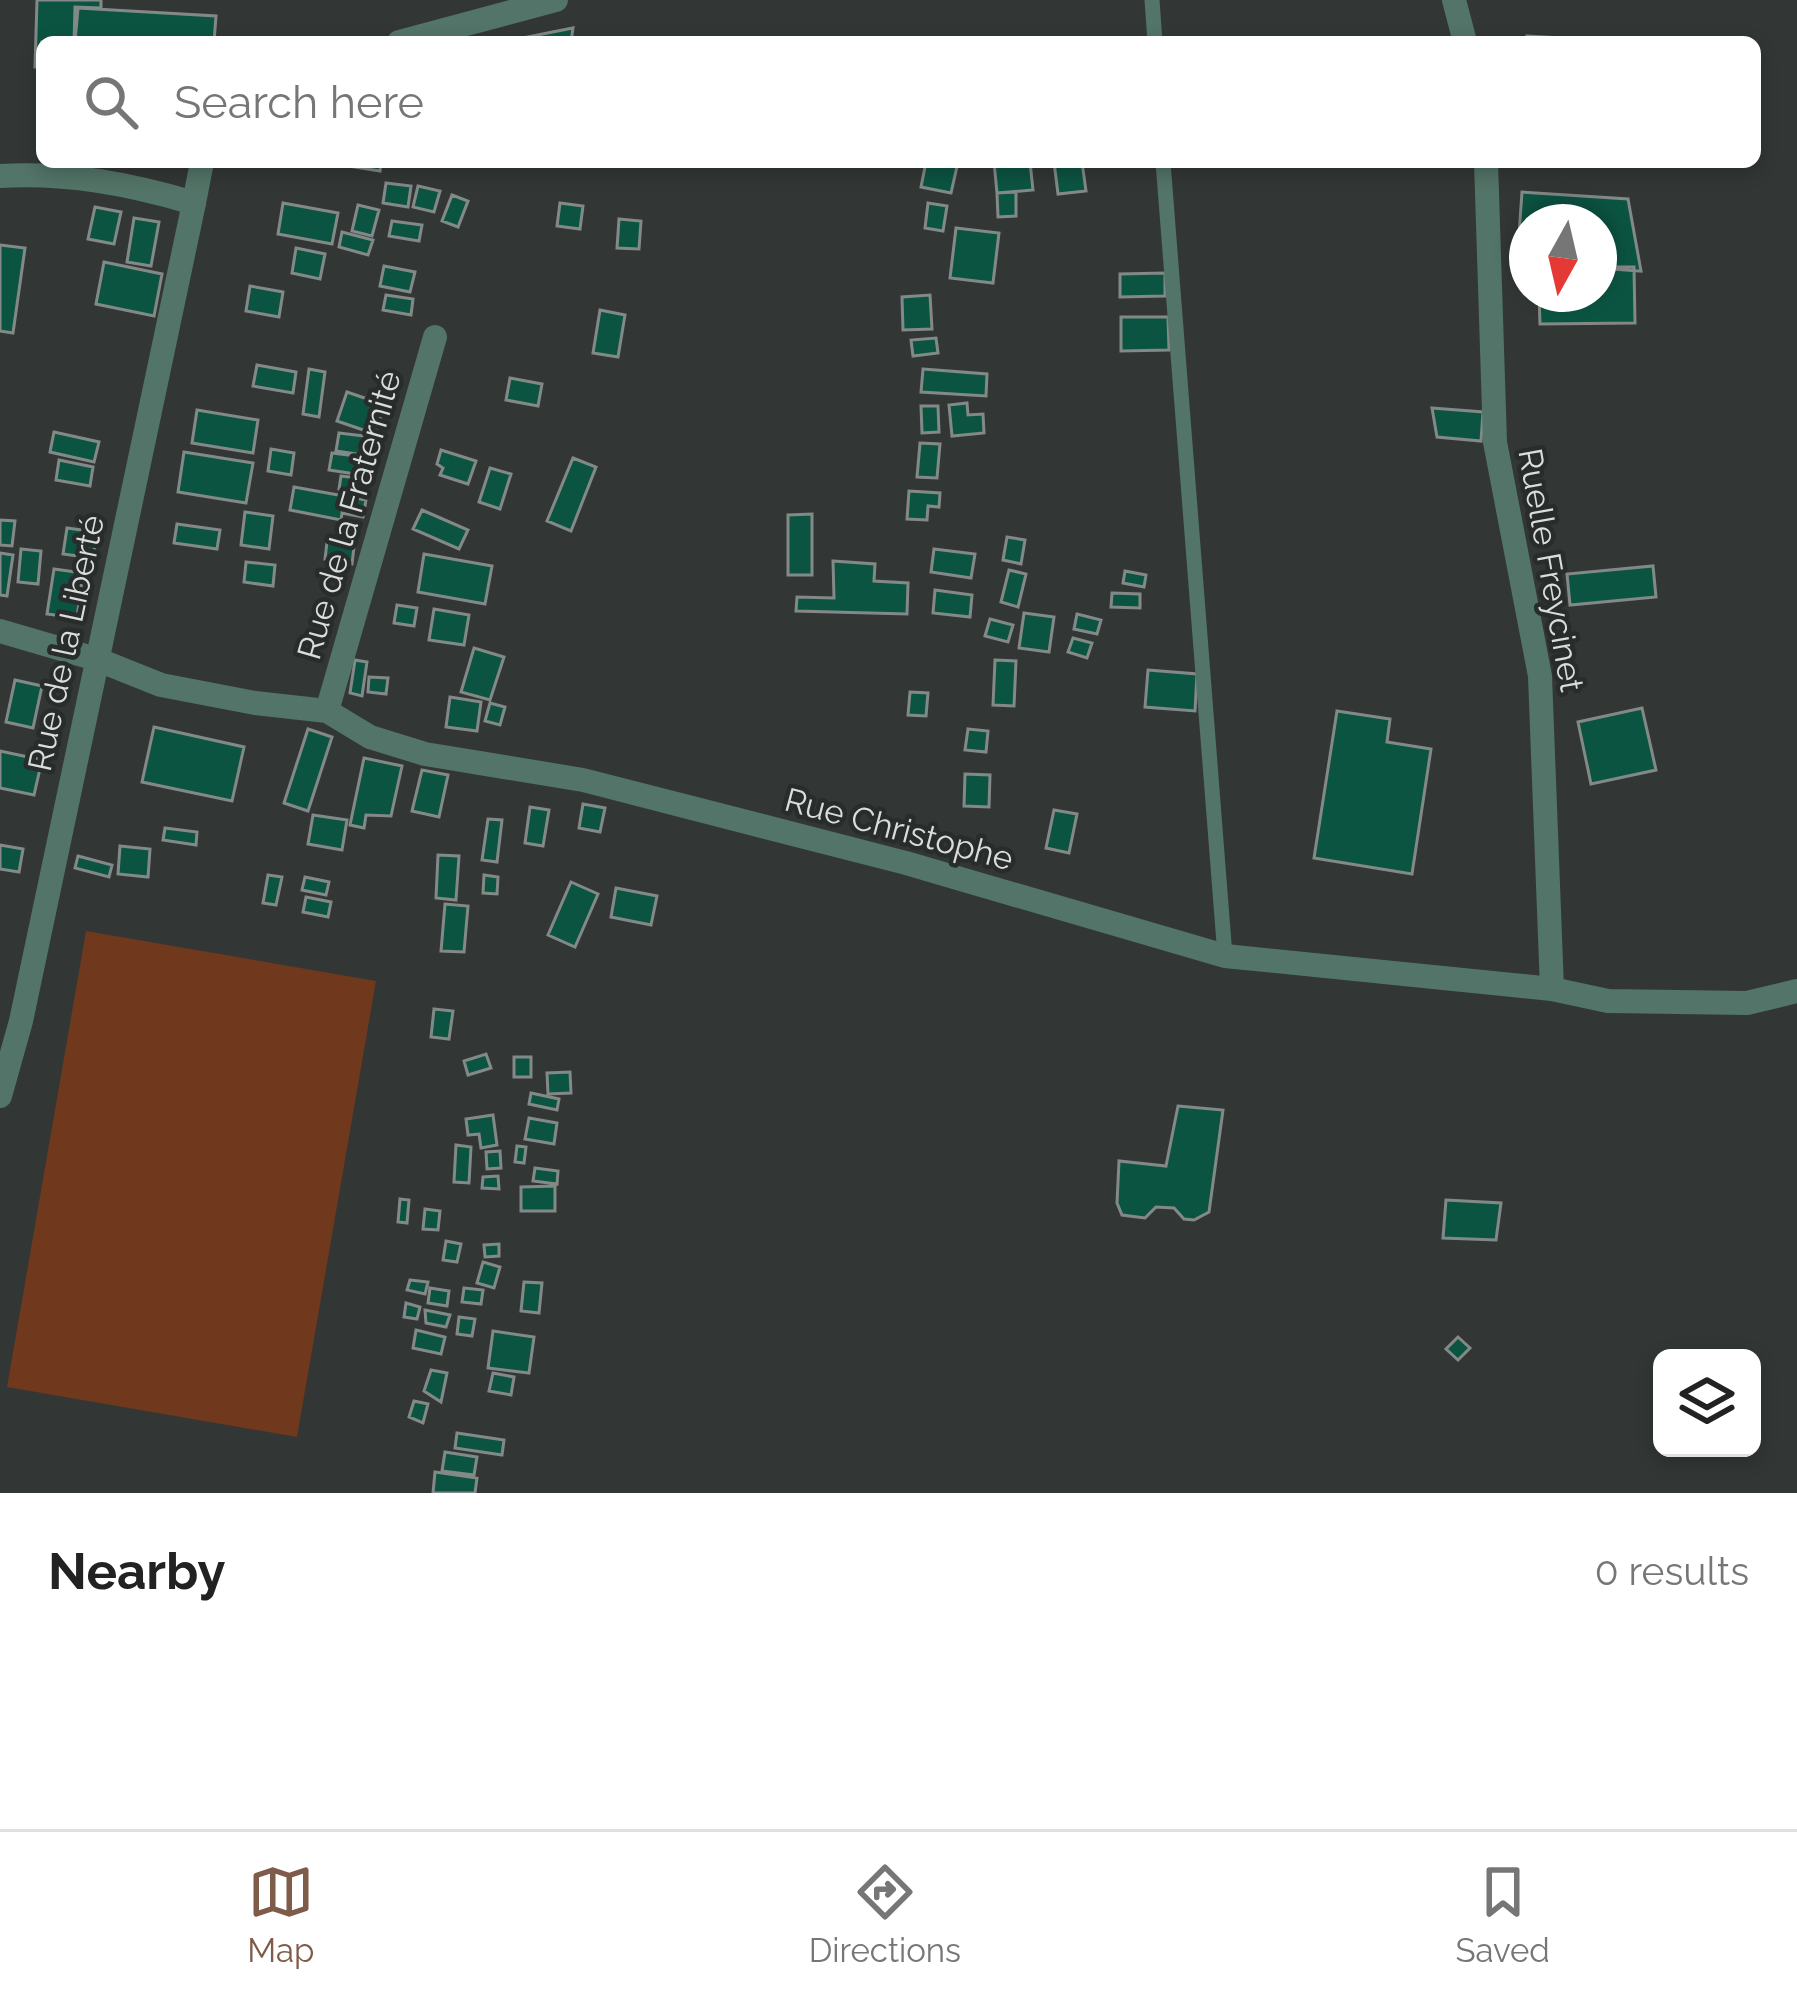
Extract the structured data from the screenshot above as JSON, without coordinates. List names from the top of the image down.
{
  "streets": {
    "street": [
      "Rue de la Fraternité",
      "Ruelle Freycinet",
      "Rue de la Liberté",
      "Rue Christophe"
    ]
  },
  "crossings": [
    ["Rue de la Fraternité", "Rue Christophe"],
    ["Ruelle Freycinet", "Rue Christophe"],
    ["Rue de la Liberté", "Rue Christophe"]
  ],
  "north": "bottom",
  "page": {
    "search": "Search here",
    "heading": ["Nearby", "0 results"],
    "nav": ["Map", "Directions", "Saved"]
  }
}
